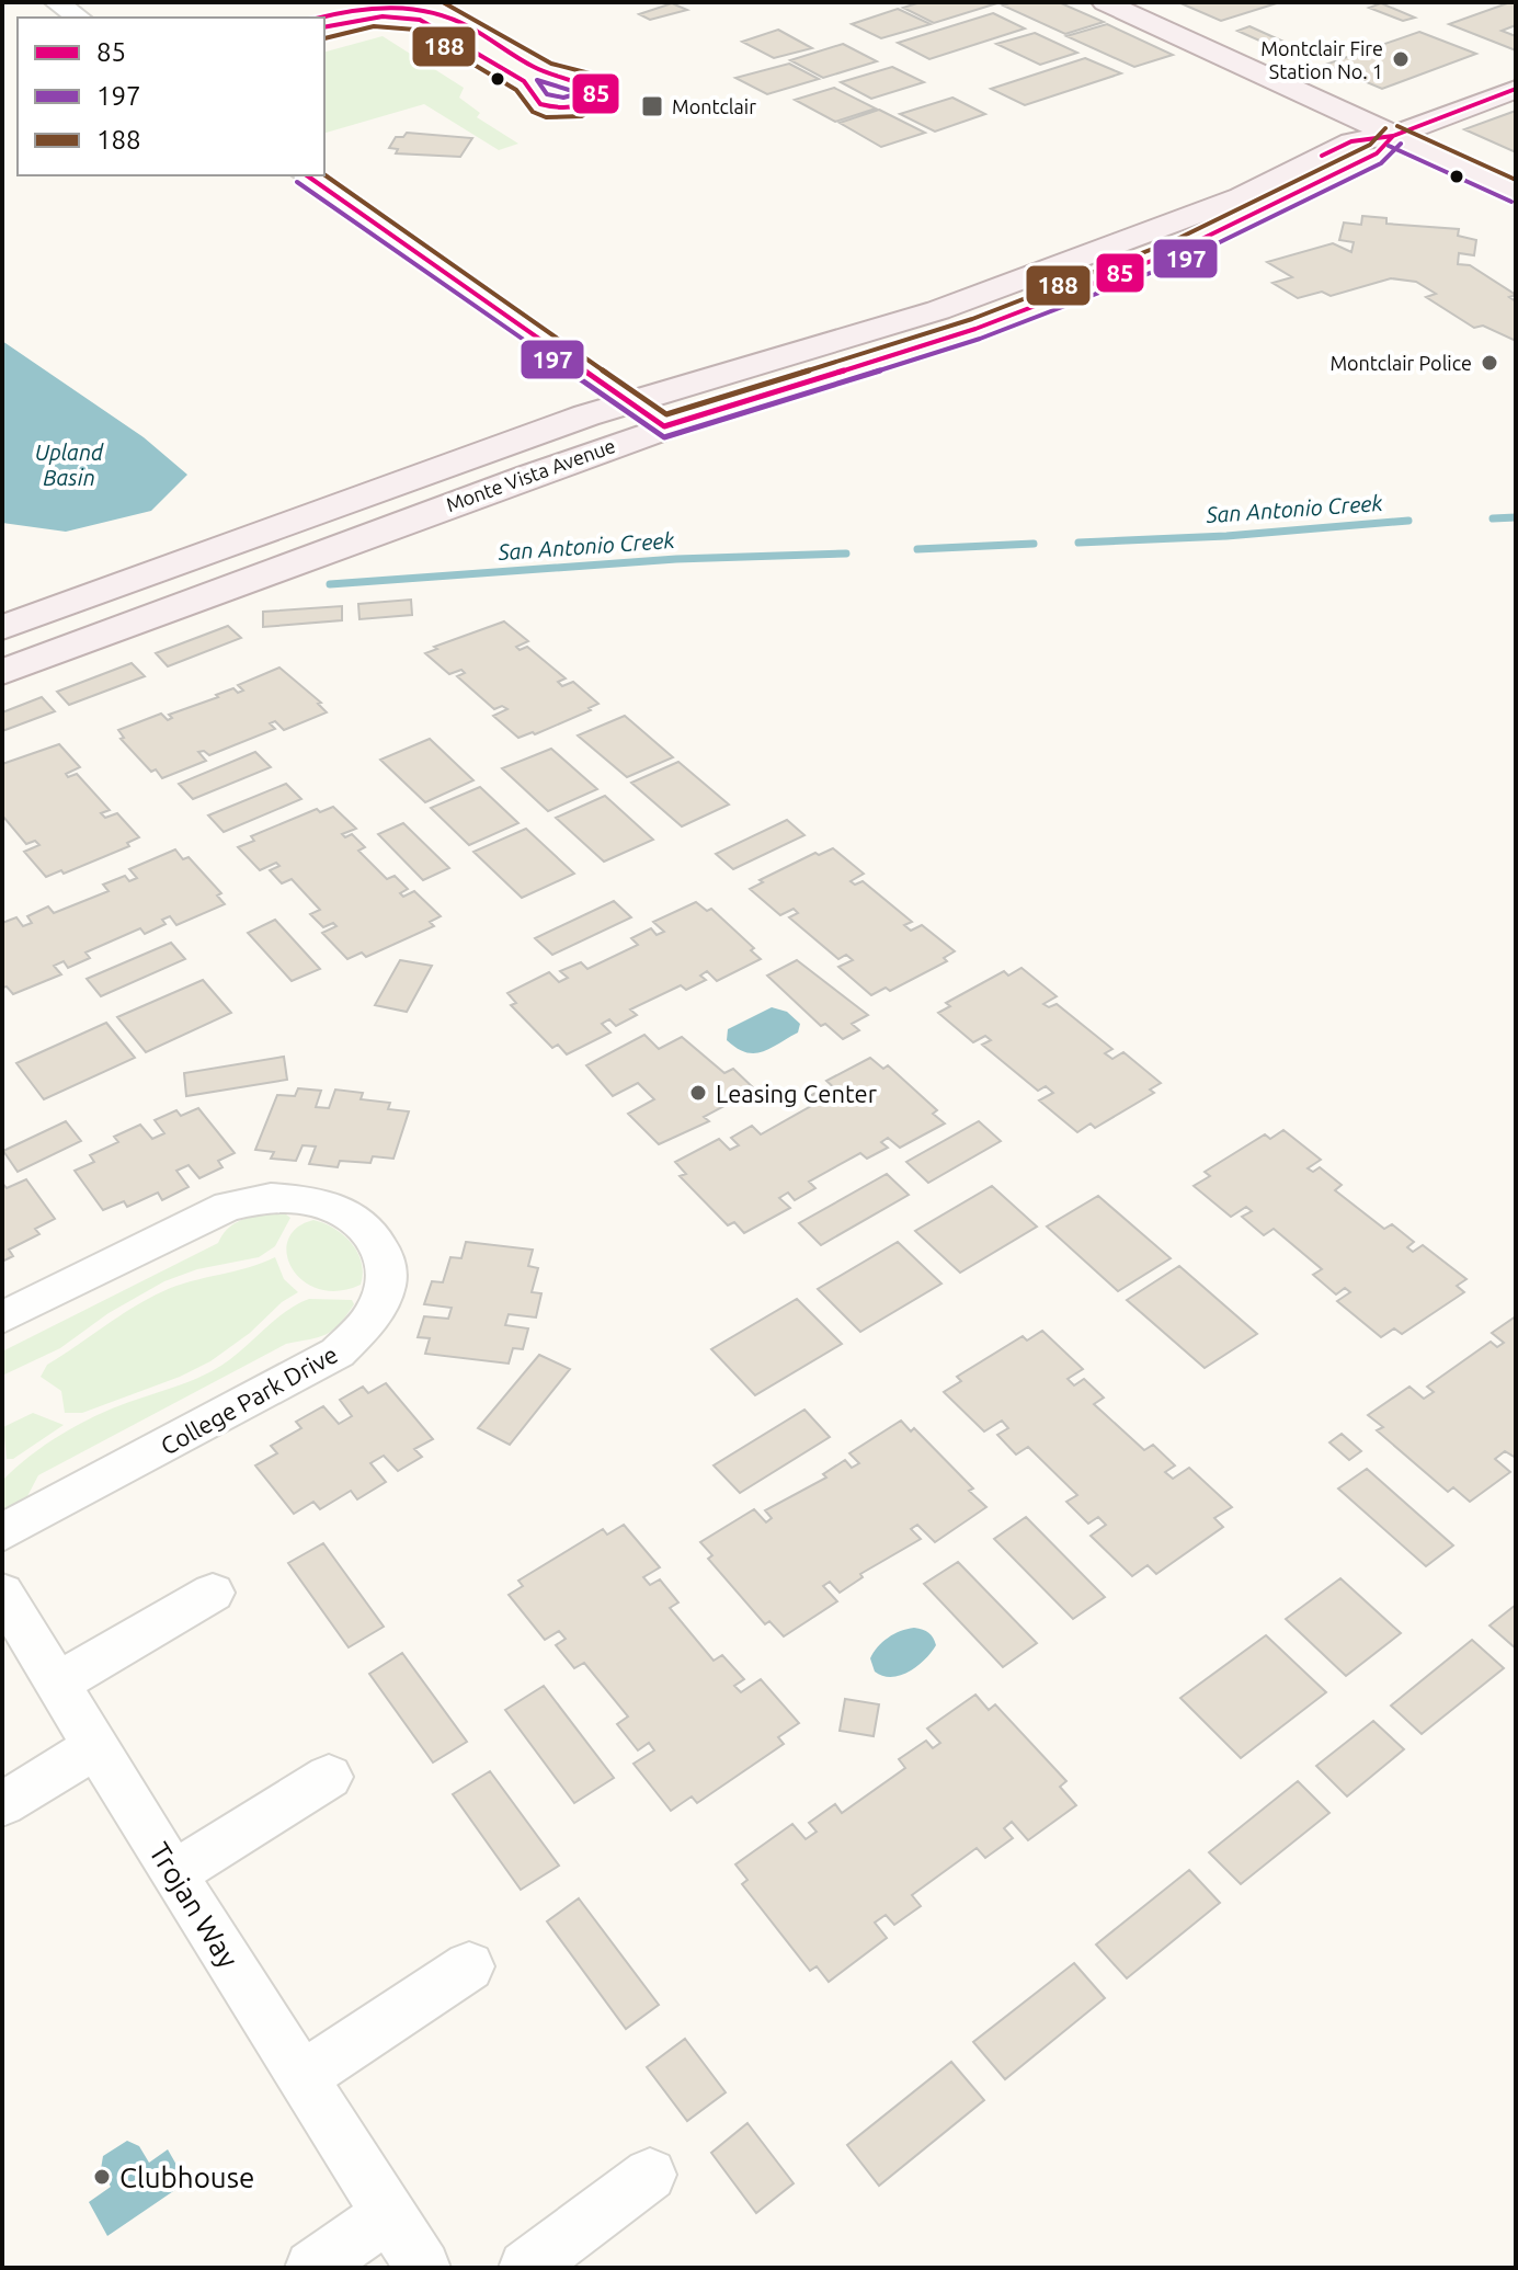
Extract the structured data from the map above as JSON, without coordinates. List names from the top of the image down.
{
  "streets": {
    "main road": ["Monte Vista Avenue"],
    "street": ["College Park Drive", "Trojan Way"]
  },
  "water": ["Upland Basin", "San Antonio Creek"],
  "places": {
    "other": [
      "Montclair Fire Station No. 1",
      "Montclair Police",
      "Leasing Center",
      "Clubhouse"
    ],
    "transit": ["Montclair"]
  },
  "lines": ["transit line 188", "transit line 85", "transit line 197"],
  "legend": ["85", "197", "188"]
}
